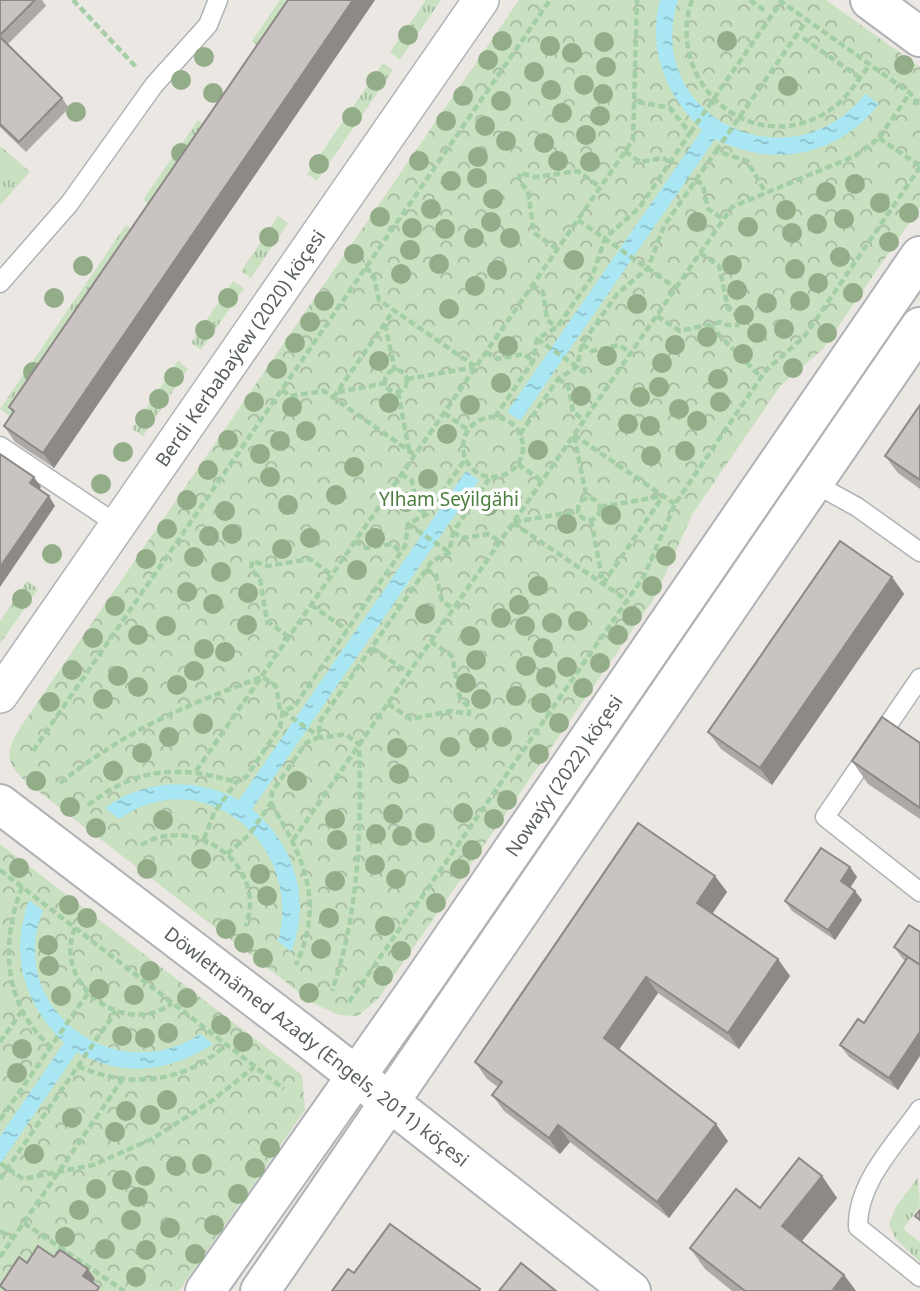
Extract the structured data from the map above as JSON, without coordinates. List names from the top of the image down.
{
  "streets": {
    "main road": ["Nowaýy (2022) köçesi", "Döwletmämed Azady (Engels, 2011) köçesi"],
    "street": ["Berdi Kerbabaýew (2020) köçesi"]
  },
  "crossings": [
    ["Nowaýy (2022) köçesi", "Döwletmämed Azady (Engels, 2011) köçesi"]
  ],
  "parks": ["Ylham Seýilgähi"]
}
